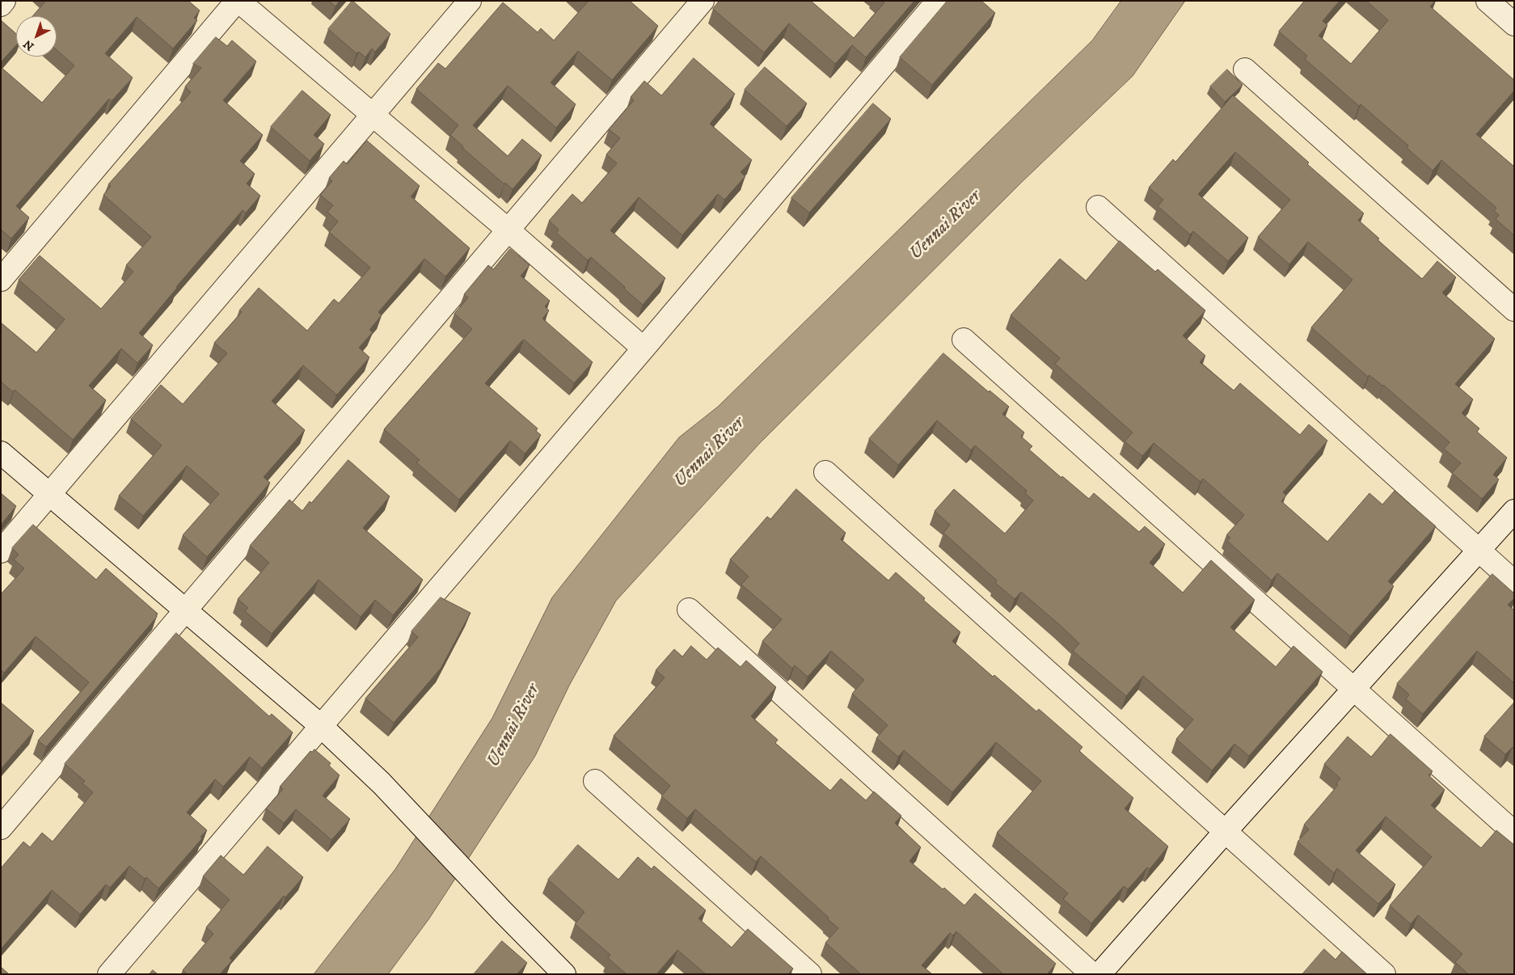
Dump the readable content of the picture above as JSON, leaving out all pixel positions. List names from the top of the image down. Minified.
{"water":["Uennai River"],"north":"bottom left"}
